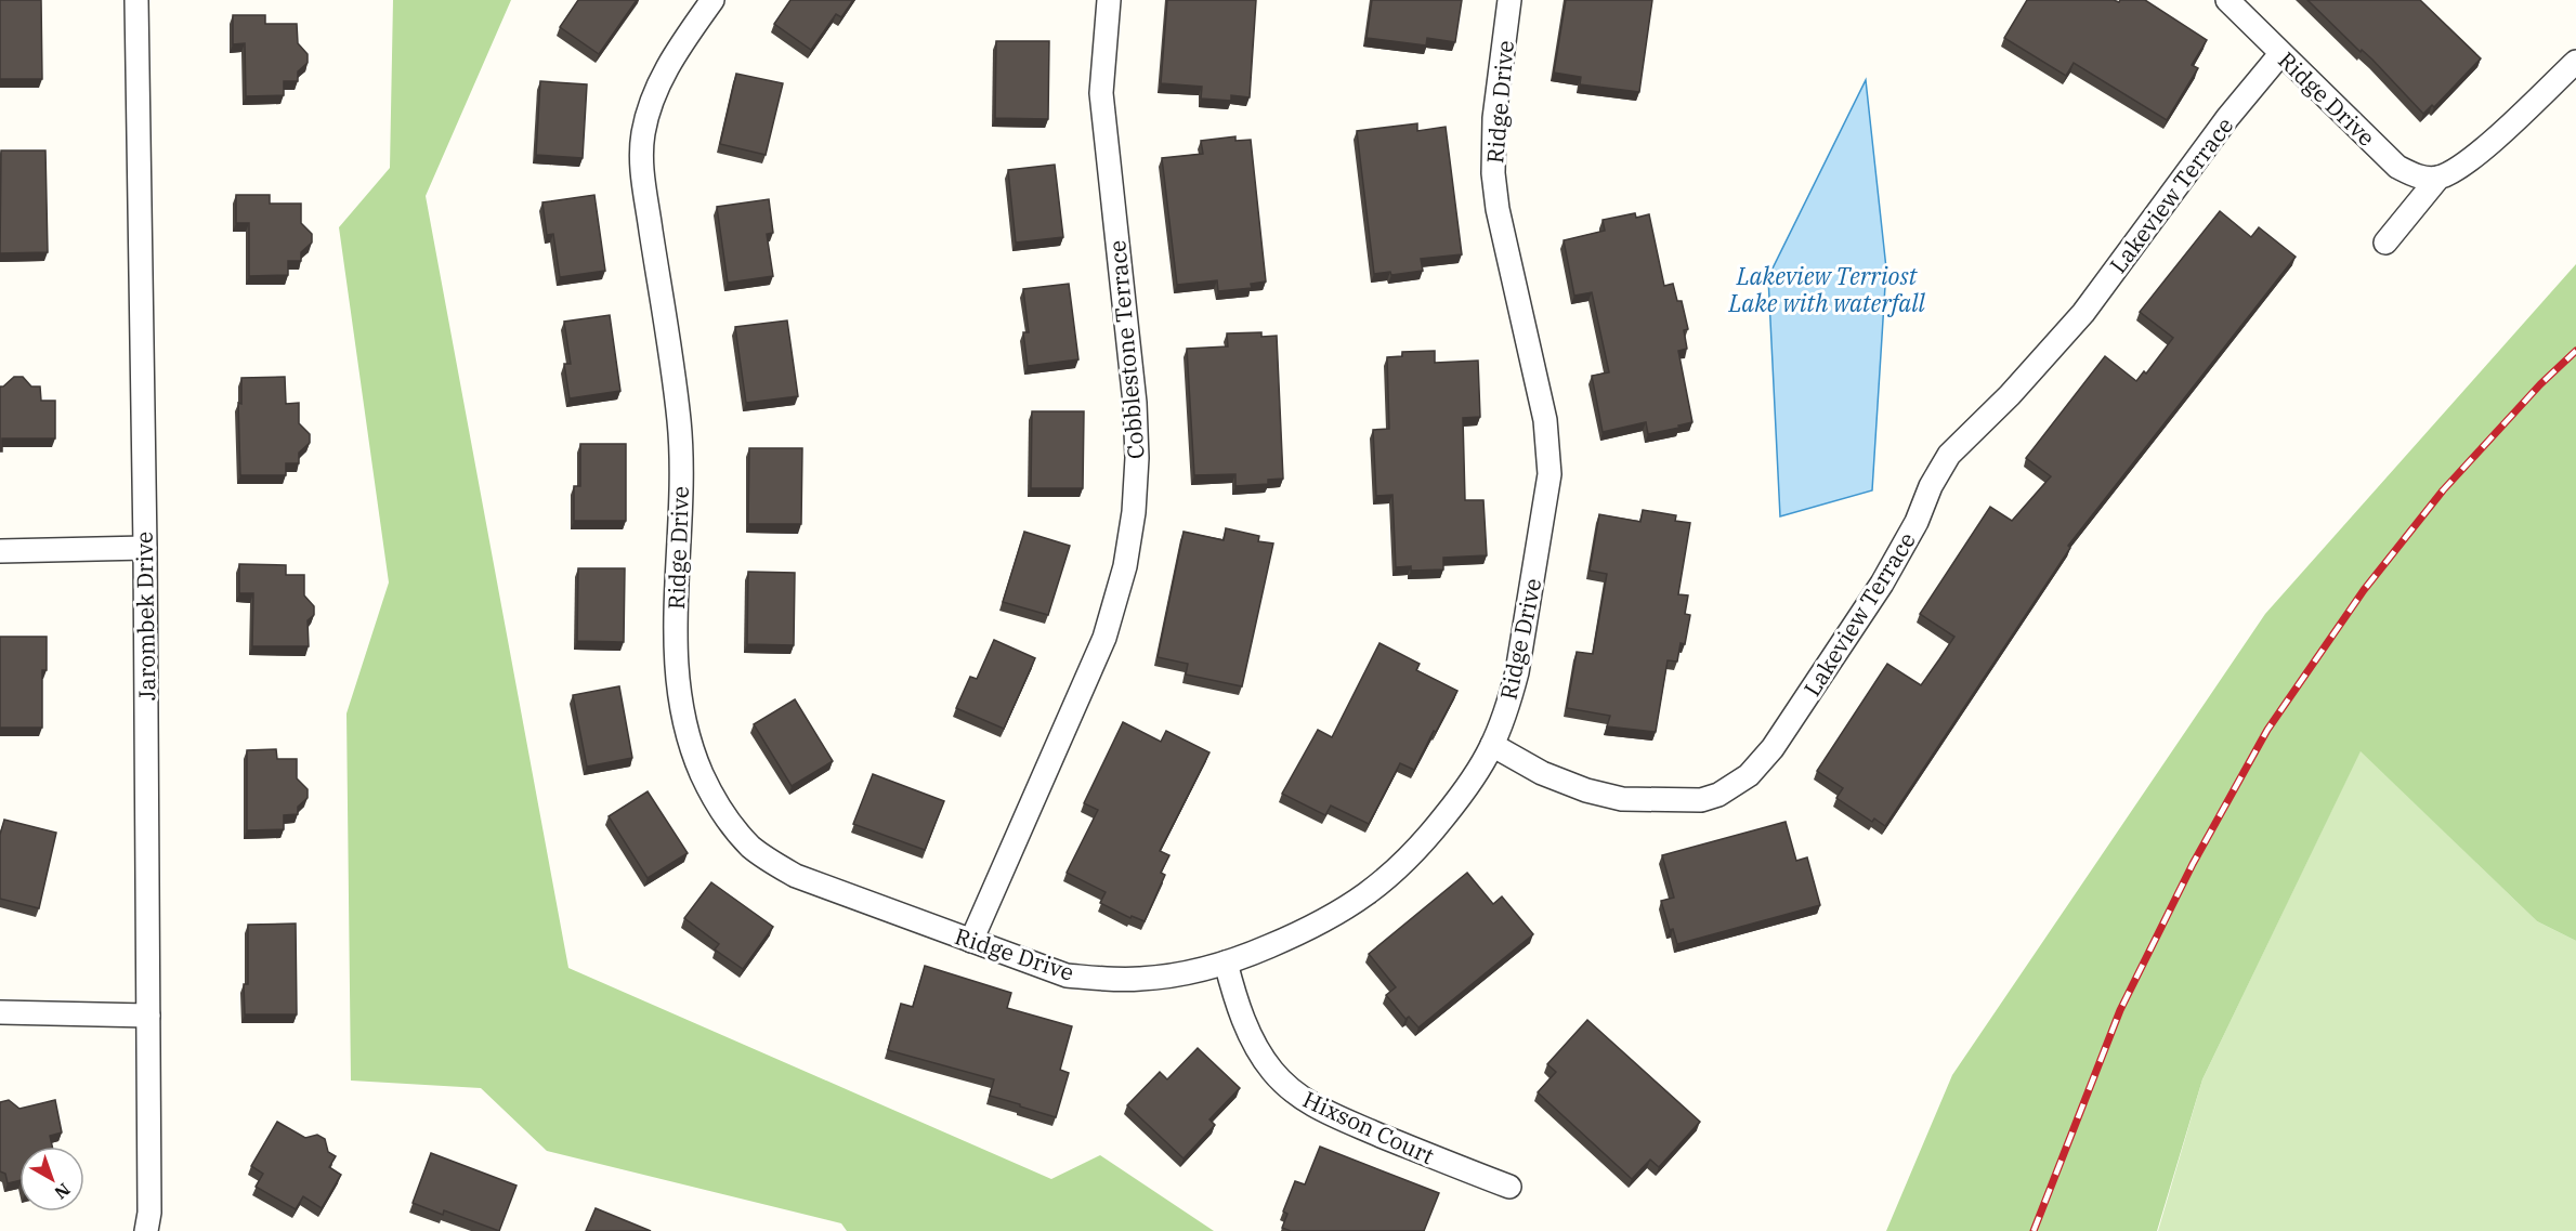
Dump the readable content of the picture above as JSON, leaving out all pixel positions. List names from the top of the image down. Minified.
{"streets":{"street":["Ridge Drive","Lakeview Terrace","Cobblestone Terrace","Jarombek Drive","Hixson Court"]},"crossings":[["Ridge Drive","Lakeview Terrace"],["Ridge Drive","Cobblestone Terrace"],["Ridge Drive","Hixson Court"]],"water":["Lakeview Terriost Lake with waterfall"],"north":"bottom right"}
